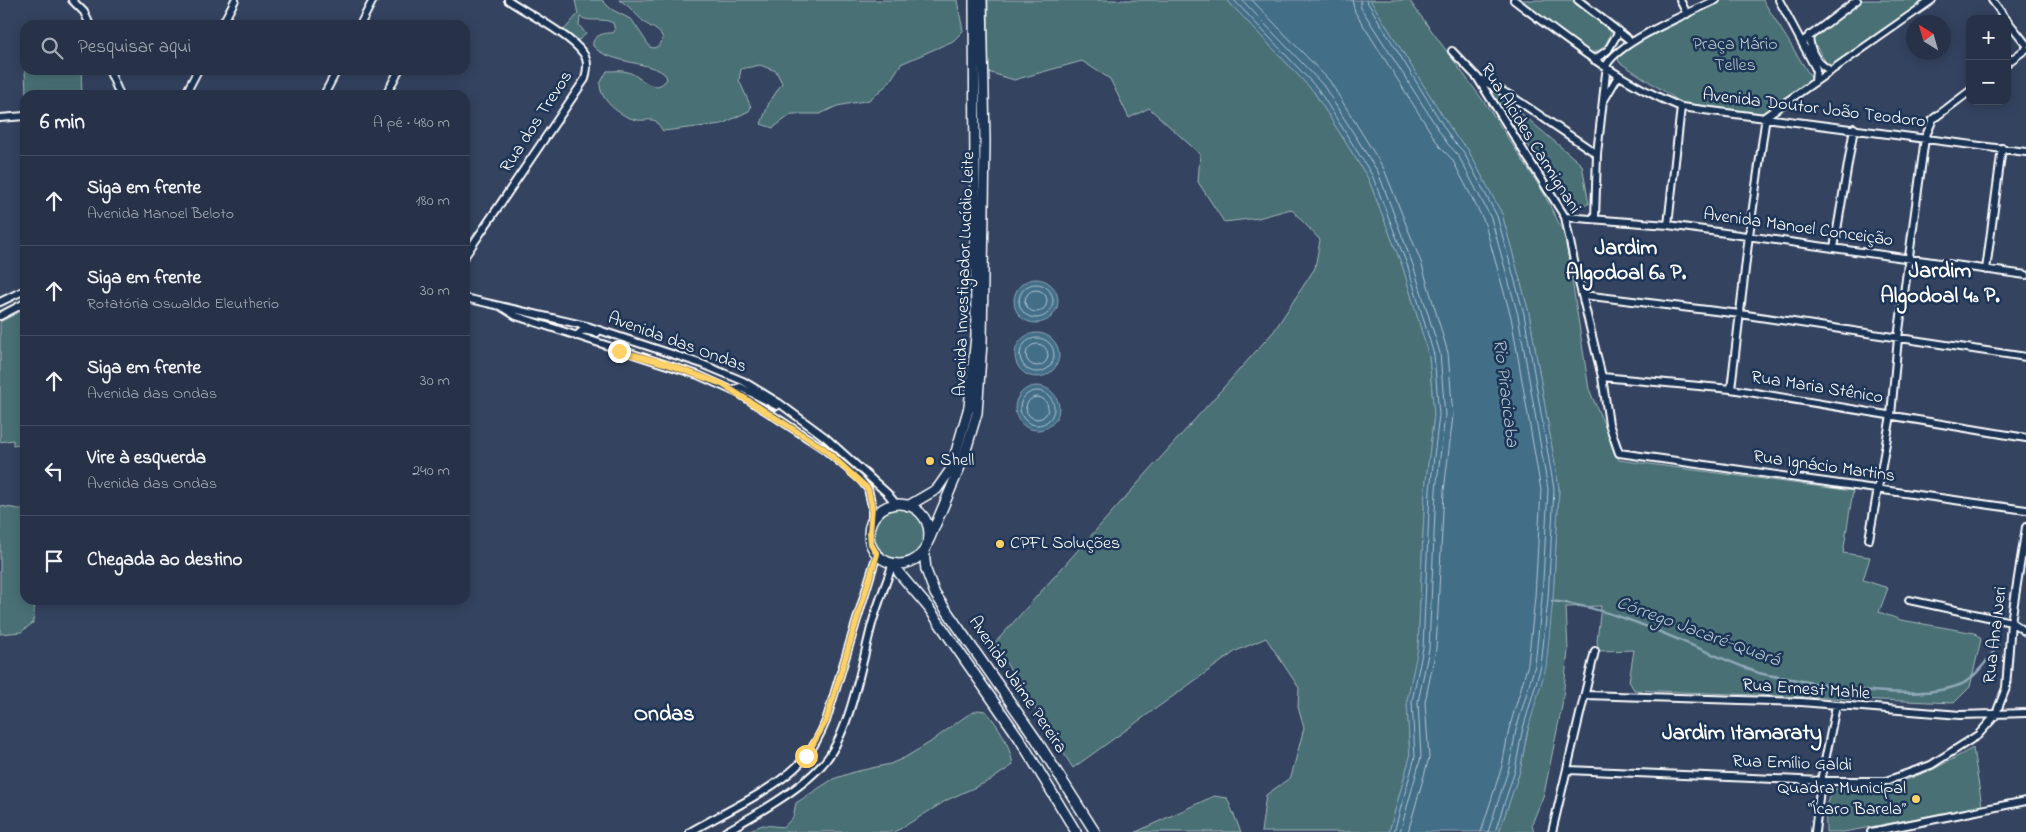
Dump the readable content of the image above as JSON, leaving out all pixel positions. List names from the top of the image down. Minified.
{"streets":{"main road":["Avenida Investigador Lucídio Leite","Avenida Jaime Pereira"],"street":["Avenida Doutor João Teodoro","Rua dos Trevos","Rua Alcides Carmignani","Avenida Manoel Conceição","Avenida das Ondas","Rua Maria Stênico","Rua Ignácio Martins","Rua Ana Neri","Rua Ernest Mahle","Rua Emílio Galdi"]},"crossings":[["Rua Alcides Carmignani","Avenida Manoel Conceição"],["Rua Alcides Carmignani","Rua Maria Stênico"],["Rua Alcides Carmignani","Rua Ignácio Martins"],["Avenida Investigador Lucídio Leite","Avenida das Ondas"],["Avenida Investigador Lucídio Leite","Avenida Jaime Pereira"],["Avenida das Ondas","Avenida Jaime Pereira"],["Rua Ana Neri","Rua Ernest Mahle"],["Rua Ana Neri","Rua Emílio Galdi"],["Rua Ernest Mahle","Rua Emílio Galdi"]],"districts":["Jardim Algodoal 6ª P.","Jardim Algodoal 4ª P.","Ondas","Jardim Itamaraty"],"water":["Rio Piracicaba","Córrego Jacaré-Quará"],"parks":["Praça Mário Telles"],"places":["Shell","CPFL Soluções","Quadra Municipal “Ícaro Barela”"],"north":"top left","page":{"map_buttons":["+","−"],"search":"Pesquisar aqui","heading":["6 min","A pé · 480 m"],"list":[["Siga em frente","Avenida Manoel Beloto","180 m"],["Siga em frente","Rotatória Oswaldo Eleutherio","30 m"],["Siga em frente","Avenida das Ondas","30 m"],["Vire à esquerda","Avenida das Ondas","240 m"],"Chegada ao destino"]}}
